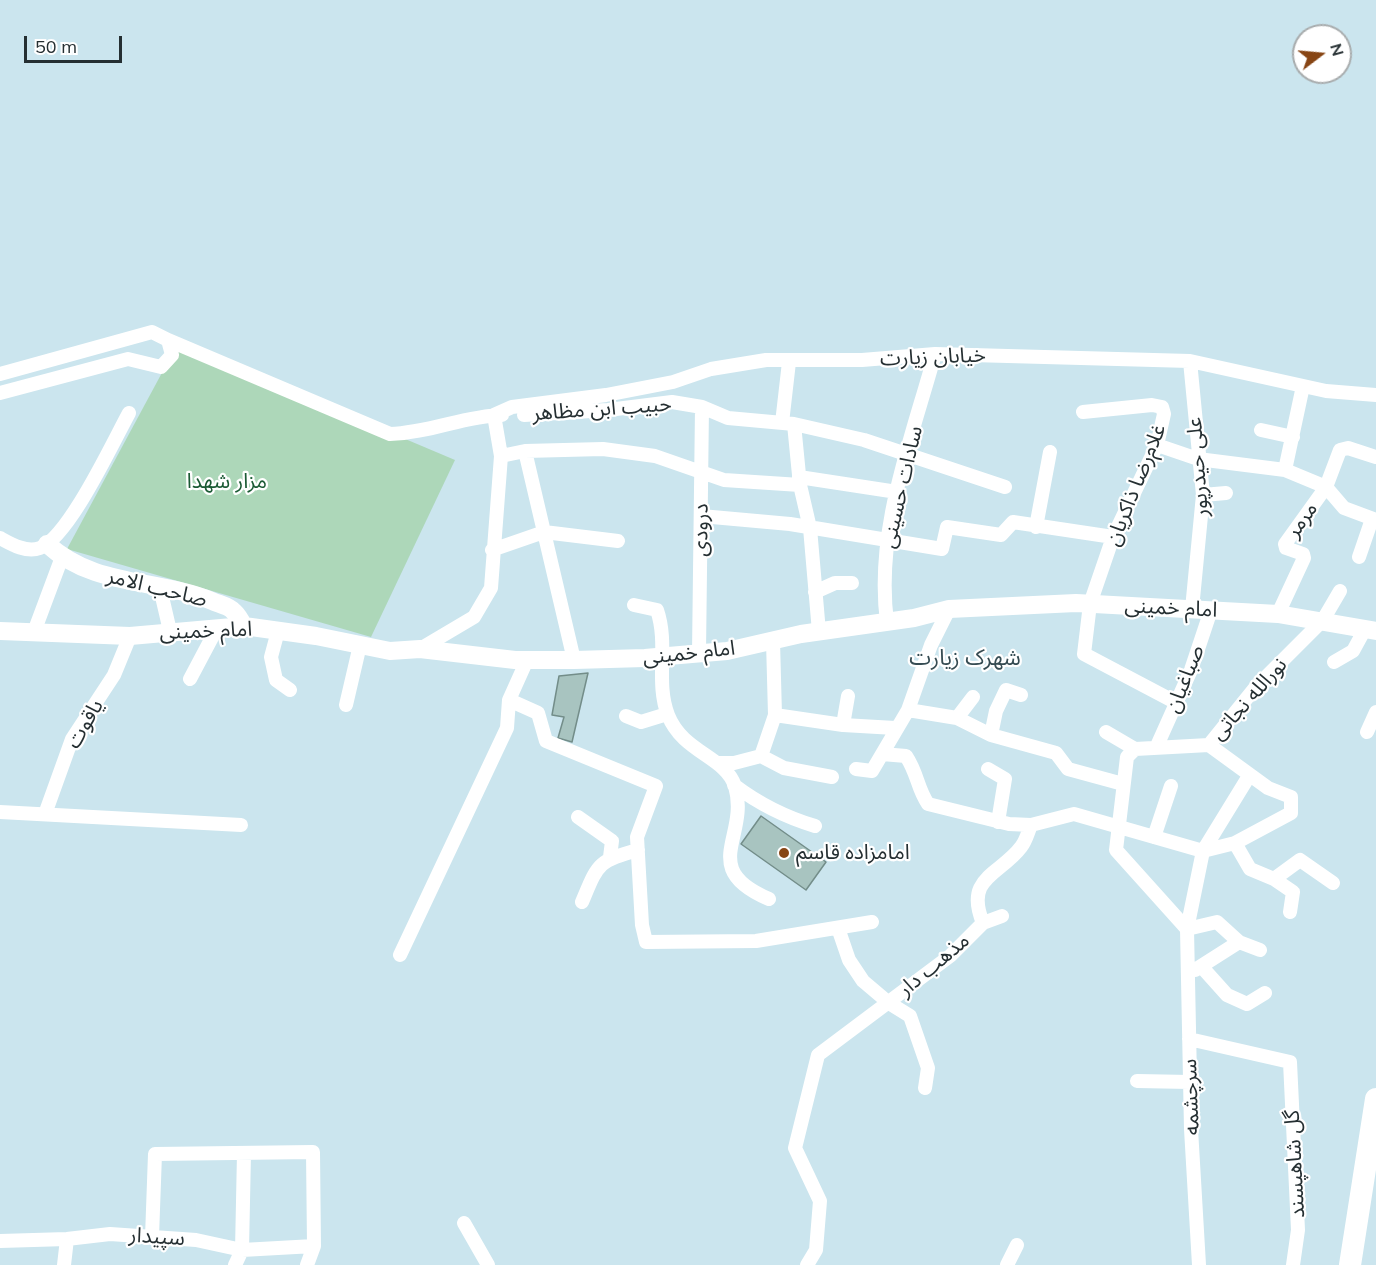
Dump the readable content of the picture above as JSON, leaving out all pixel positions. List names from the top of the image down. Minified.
{"streets":{"street":["خیابان زیارت","حبیب ابن مظاهر","علی حیدرپور","غلام‌رضا ذاکریان","سادات حسینی","مرمر","درودی","صاحب الامر","امام خمینی","صباغیان","نورالله نجاتی","یاقوت","مذهب دار","سرچشمه","گل شاهپسند","سپیدار"]},"crossings":[["خیابان زیارت","حبیب ابن مظاهر"],["خیابان زیارت","علی حیدرپور"],["خیابان زیارت","سادات حسینی"],["حبیب ابن مظاهر","سادات حسینی"],["حبیب ابن مظاهر","درودی"],["علی حیدرپور","امام خمینی"],["غلام‌رضا ذاکریان","امام خمینی"],["غلام‌رضا ذاکریان","صباغیان"],["سادات حسینی","امام خمینی"],["مرمر","امام خمینی"],["درودی","امام خمینی"],["صاحب الامر","امام خمینی"],["امام خمینی","صباغیان"],["امام خمینی","نورالله نجاتی"],["امام خمینی","یاقوت"],["صباغیان","نورالله نجاتی"],["سرچشمه","گل شاهپسند"]],"districts":["شهرک زیارت"],"parks":["مزار شهدا"],"places":["امامزاده قاسم"],"scale_bar":"50 m","north":"right"}
